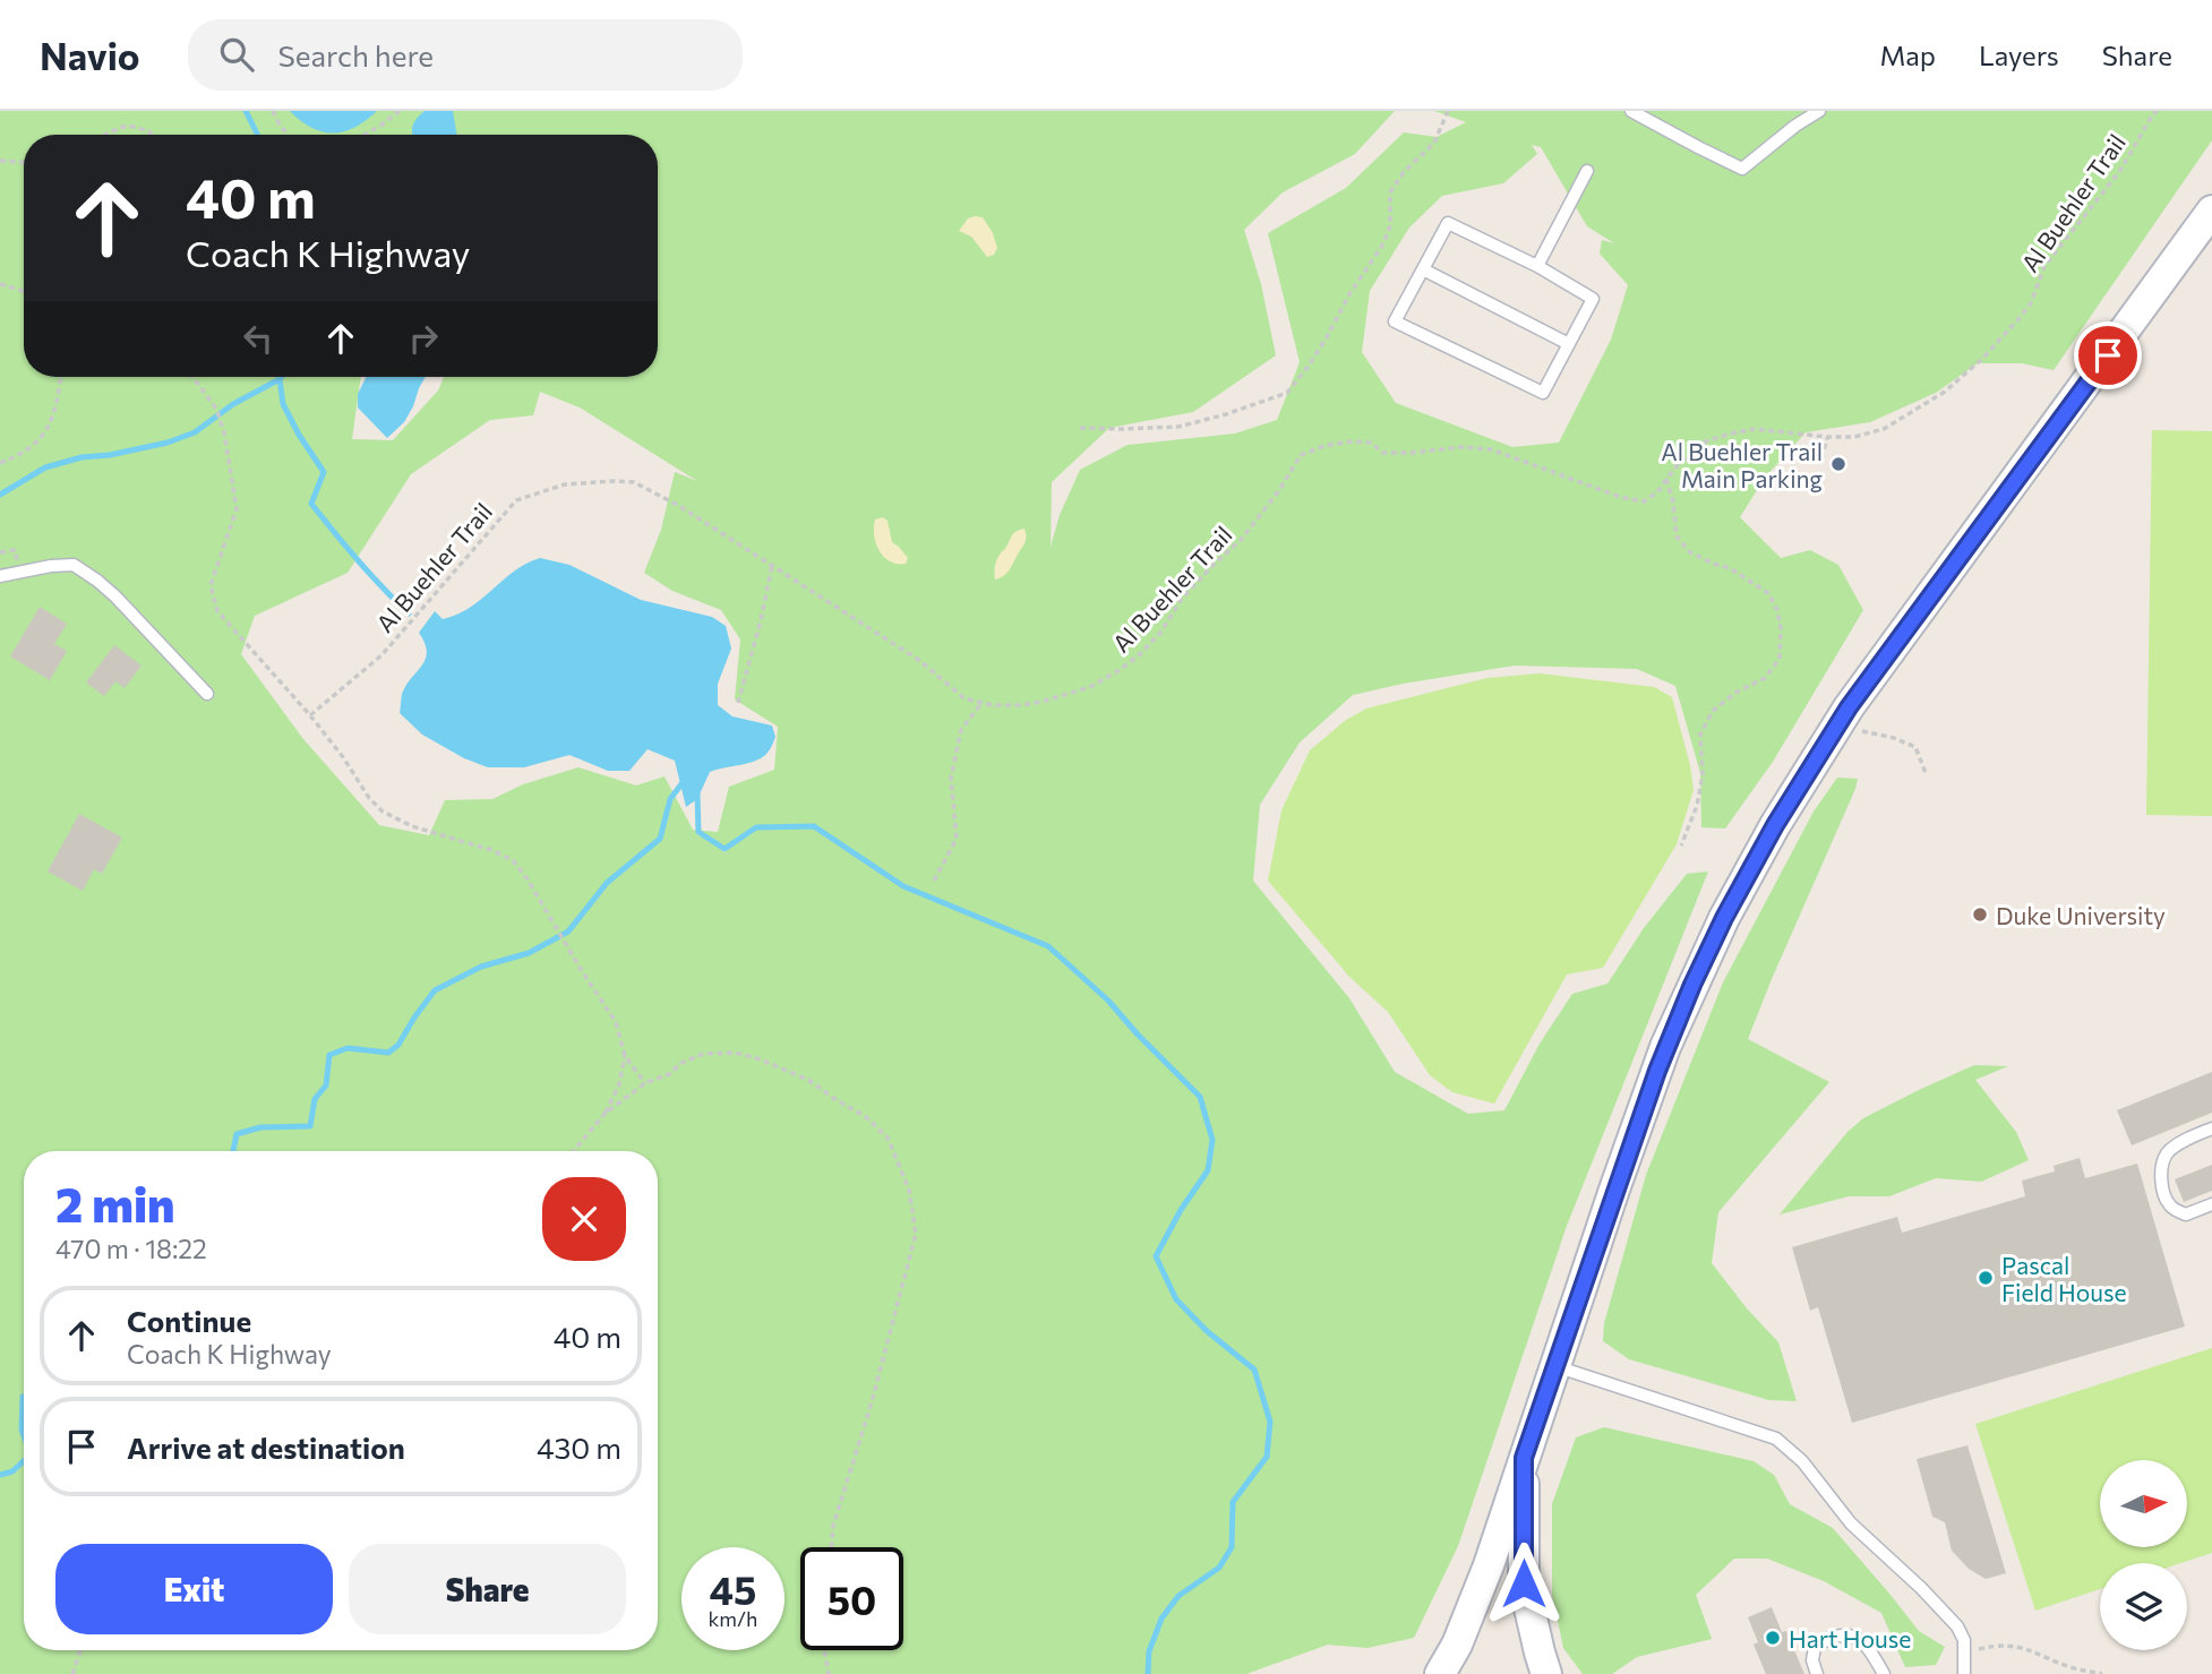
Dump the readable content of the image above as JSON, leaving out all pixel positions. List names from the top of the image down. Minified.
{"streets":{"path":["Al Buehler Trail"]},"places":["Al Buehler Trail Main Parking","Duke University","Pascal Field House","Hart House"],"north":"right","page":{"header":"Navio","search":"Search here","nav":["Map","Layers","Share"],"turn":["40 m","Coach K Highway"],"heading":["2 min","470 m · 18:22"],"list":[{"name":"Continue","note":"Coach K Highway","value":"40 m"},{"name":"Arrive at destination","value":"430 m"}],"buttons":["Exit","Share"],"speed":"45 km/h","limit":"50"}}
